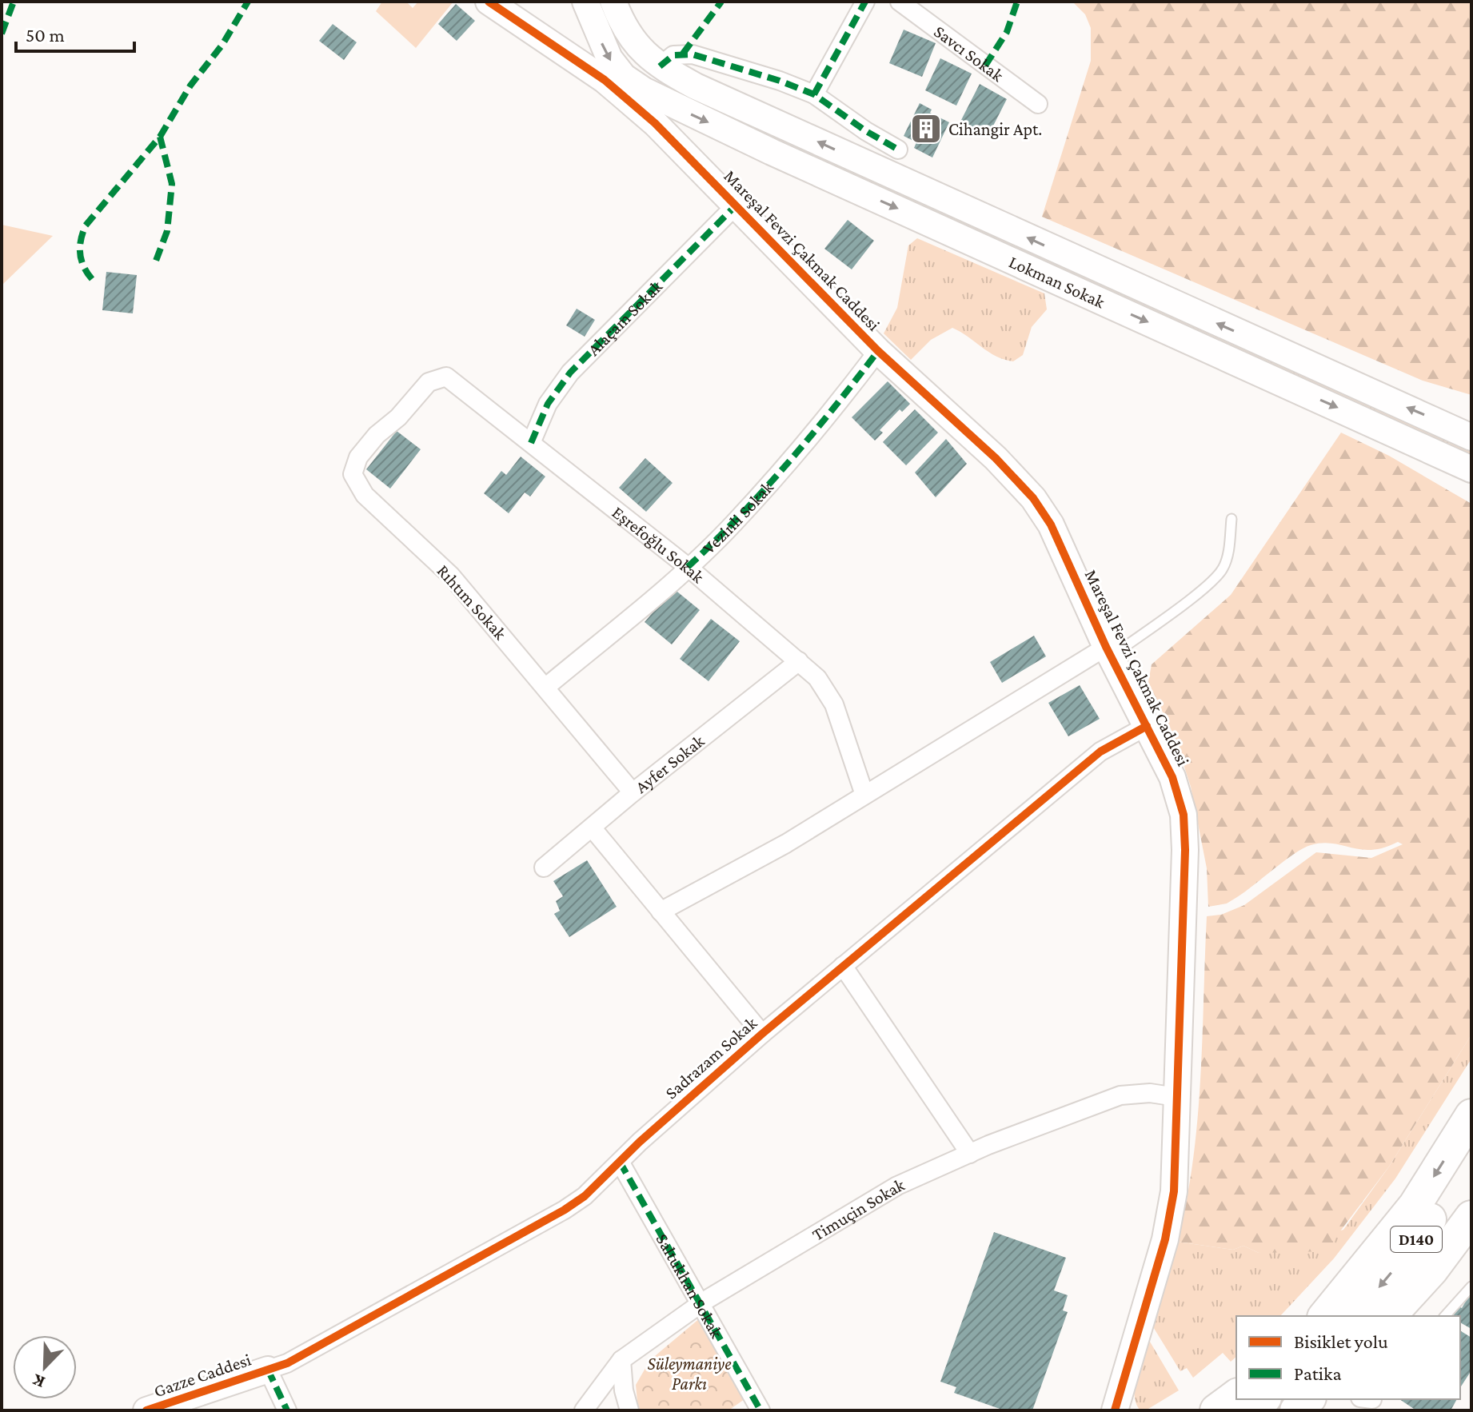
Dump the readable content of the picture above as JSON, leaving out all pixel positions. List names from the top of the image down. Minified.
{"streets":{"highway":["D140"],"main road":["Mareşal Fevzi Çakmak Caddesi","Lokman Sokak","Gazze Caddesi"],"street":["Savcı Sokak","Alaçam Sokak","Vezinli Sokak","Eşrefoğlu Sokak","Rıhtım Sokak","Ayfer Sokak","Sadrazam Sokak","Timuçin Sokak","Saltukhan Sokak"]},"crossings":[["Mareşal Fevzi Çakmak Caddesi","Lokman Sokak"],["Mareşal Fevzi Çakmak Caddesi","Alaçam Sokak"],["Mareşal Fevzi Çakmak Caddesi","Vezinli Sokak"],["Mareşal Fevzi Çakmak Caddesi","Sadrazam Sokak"],["Mareşal Fevzi Çakmak Caddesi","Timuçin Sokak"],["Alaçam Sokak","Eşrefoğlu Sokak"],["Vezinli Sokak","Eşrefoğlu Sokak"],["Vezinli Sokak","Rıhtım Sokak"],["Eşrefoğlu Sokak","Rıhtım Sokak"],["Eşrefoğlu Sokak","Ayfer Sokak"],["Rıhtım Sokak","Ayfer Sokak"],["Sadrazam Sokak","Saltukhan Sokak"],["Sadrazam Sokak","Gazze Caddesi"],["Timuçin Sokak","Saltukhan Sokak"]],"parks":["Süleymaniye Parkı"],"places":{"building":["Cihangir Apt."]},"legend":["Bisiklet yolu","Patika"],"scale_bar":"50 m","north":"bottom left"}
